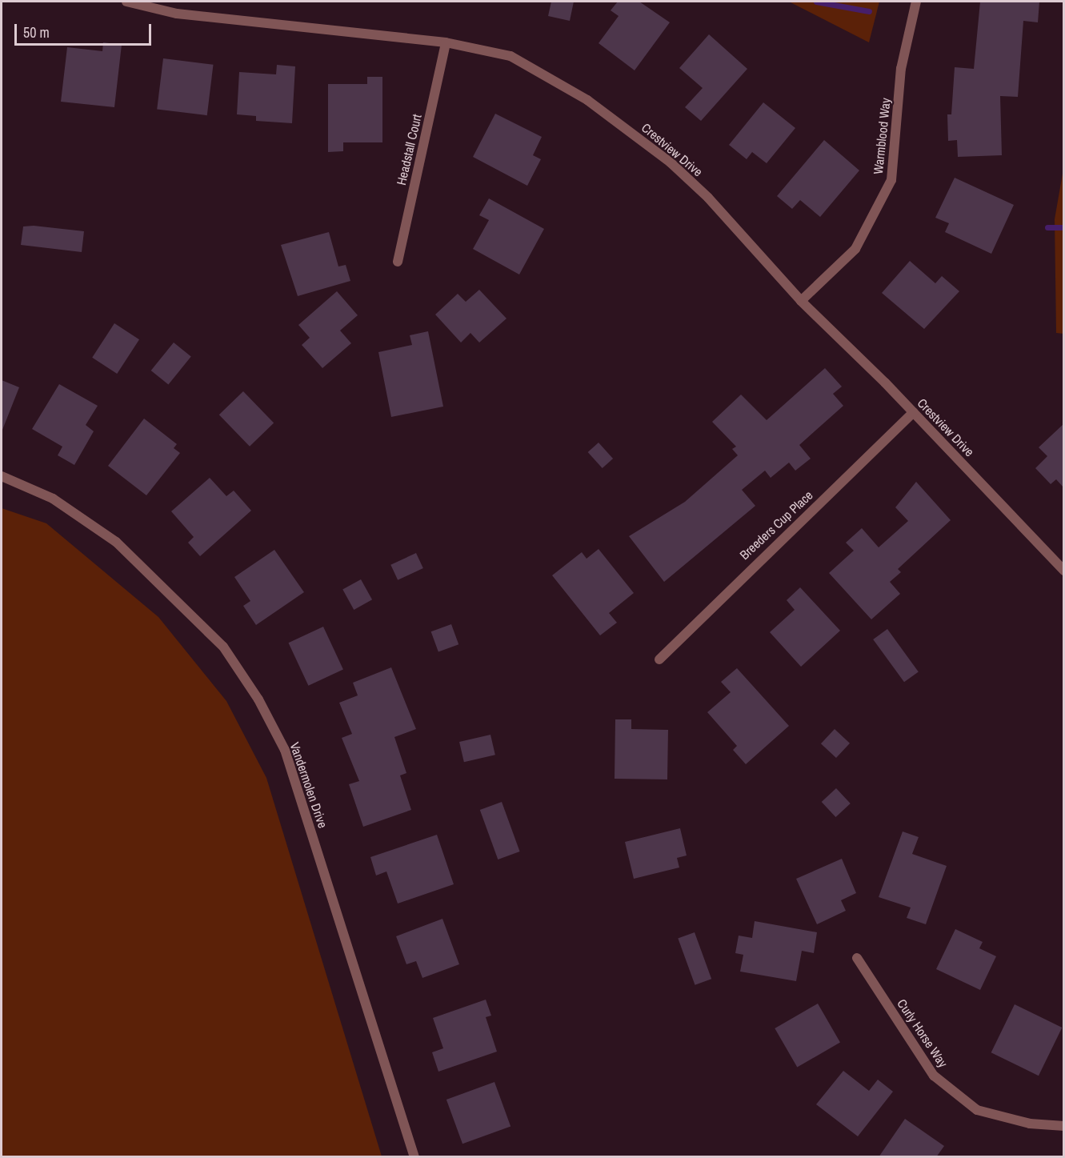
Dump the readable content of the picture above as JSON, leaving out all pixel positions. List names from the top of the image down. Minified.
{"streets":{"street":["Warmblood Way","Headstall Court","Crestview Drive","Breeders Cup Place","Vandermolen Drive","Curly Horse Way"]},"crossings":[["Warmblood Way","Crestview Drive"],["Headstall Court","Crestview Drive"],["Crestview Drive","Breeders Cup Place"]],"scale_bar":"50 m"}
